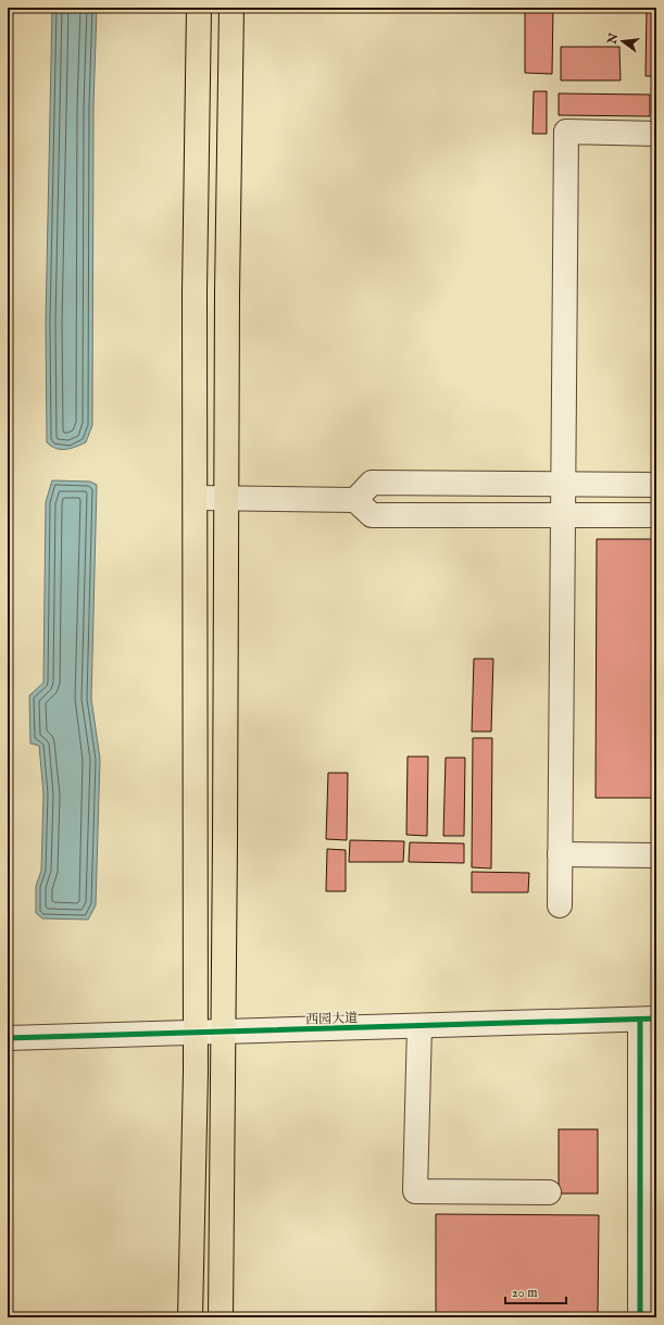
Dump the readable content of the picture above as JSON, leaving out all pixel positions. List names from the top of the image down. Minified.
{"streets":{"street":["西园大道"]},"scale_bar":"20 m","north":"left"}
